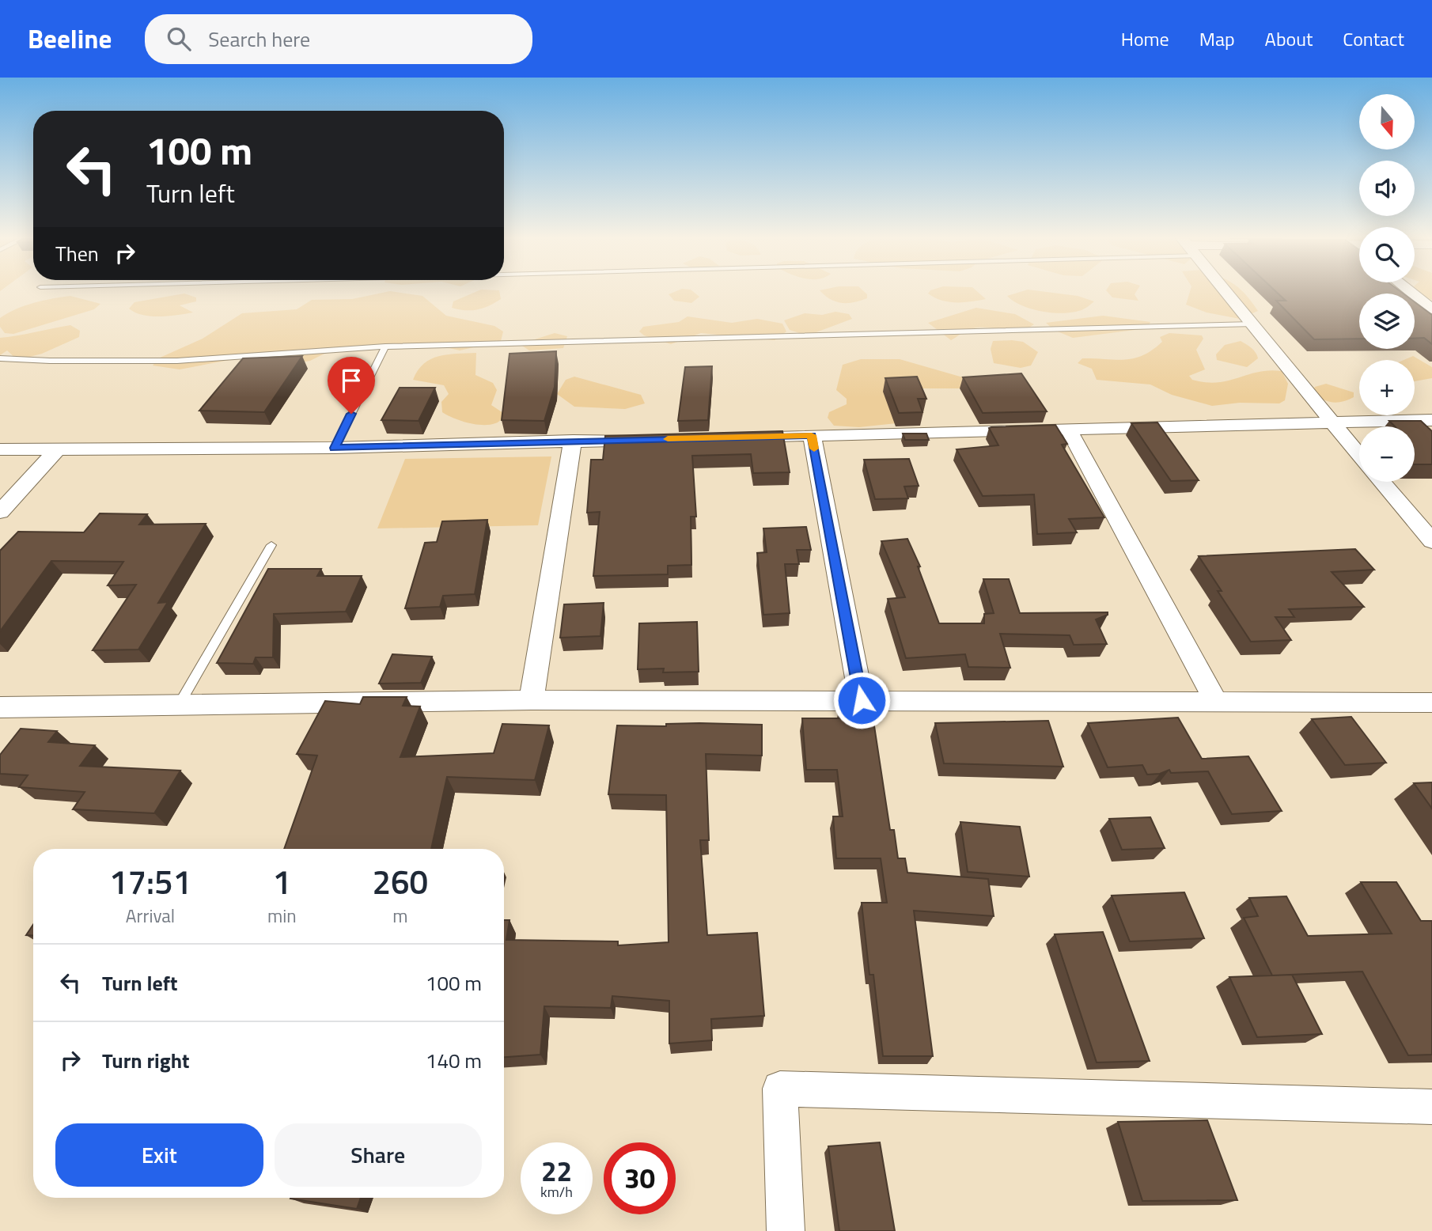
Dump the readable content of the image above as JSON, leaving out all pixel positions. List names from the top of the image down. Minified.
{"north":"bottom","page":{"header":"Beeline","search":"Search here","nav":["Home","Map","About","Contact"],"map_buttons":["+","−"],"turn":["100 m","Turn left"],"then":"Then","eta":["17:51","Arrival","1","min","260","m"],"list":[{"name":"Turn left","value":"100 m"},{"name":"Turn right","value":"140 m"}],"buttons":["Exit","Share"],"speed":"22 km/h","limit":"30"}}
